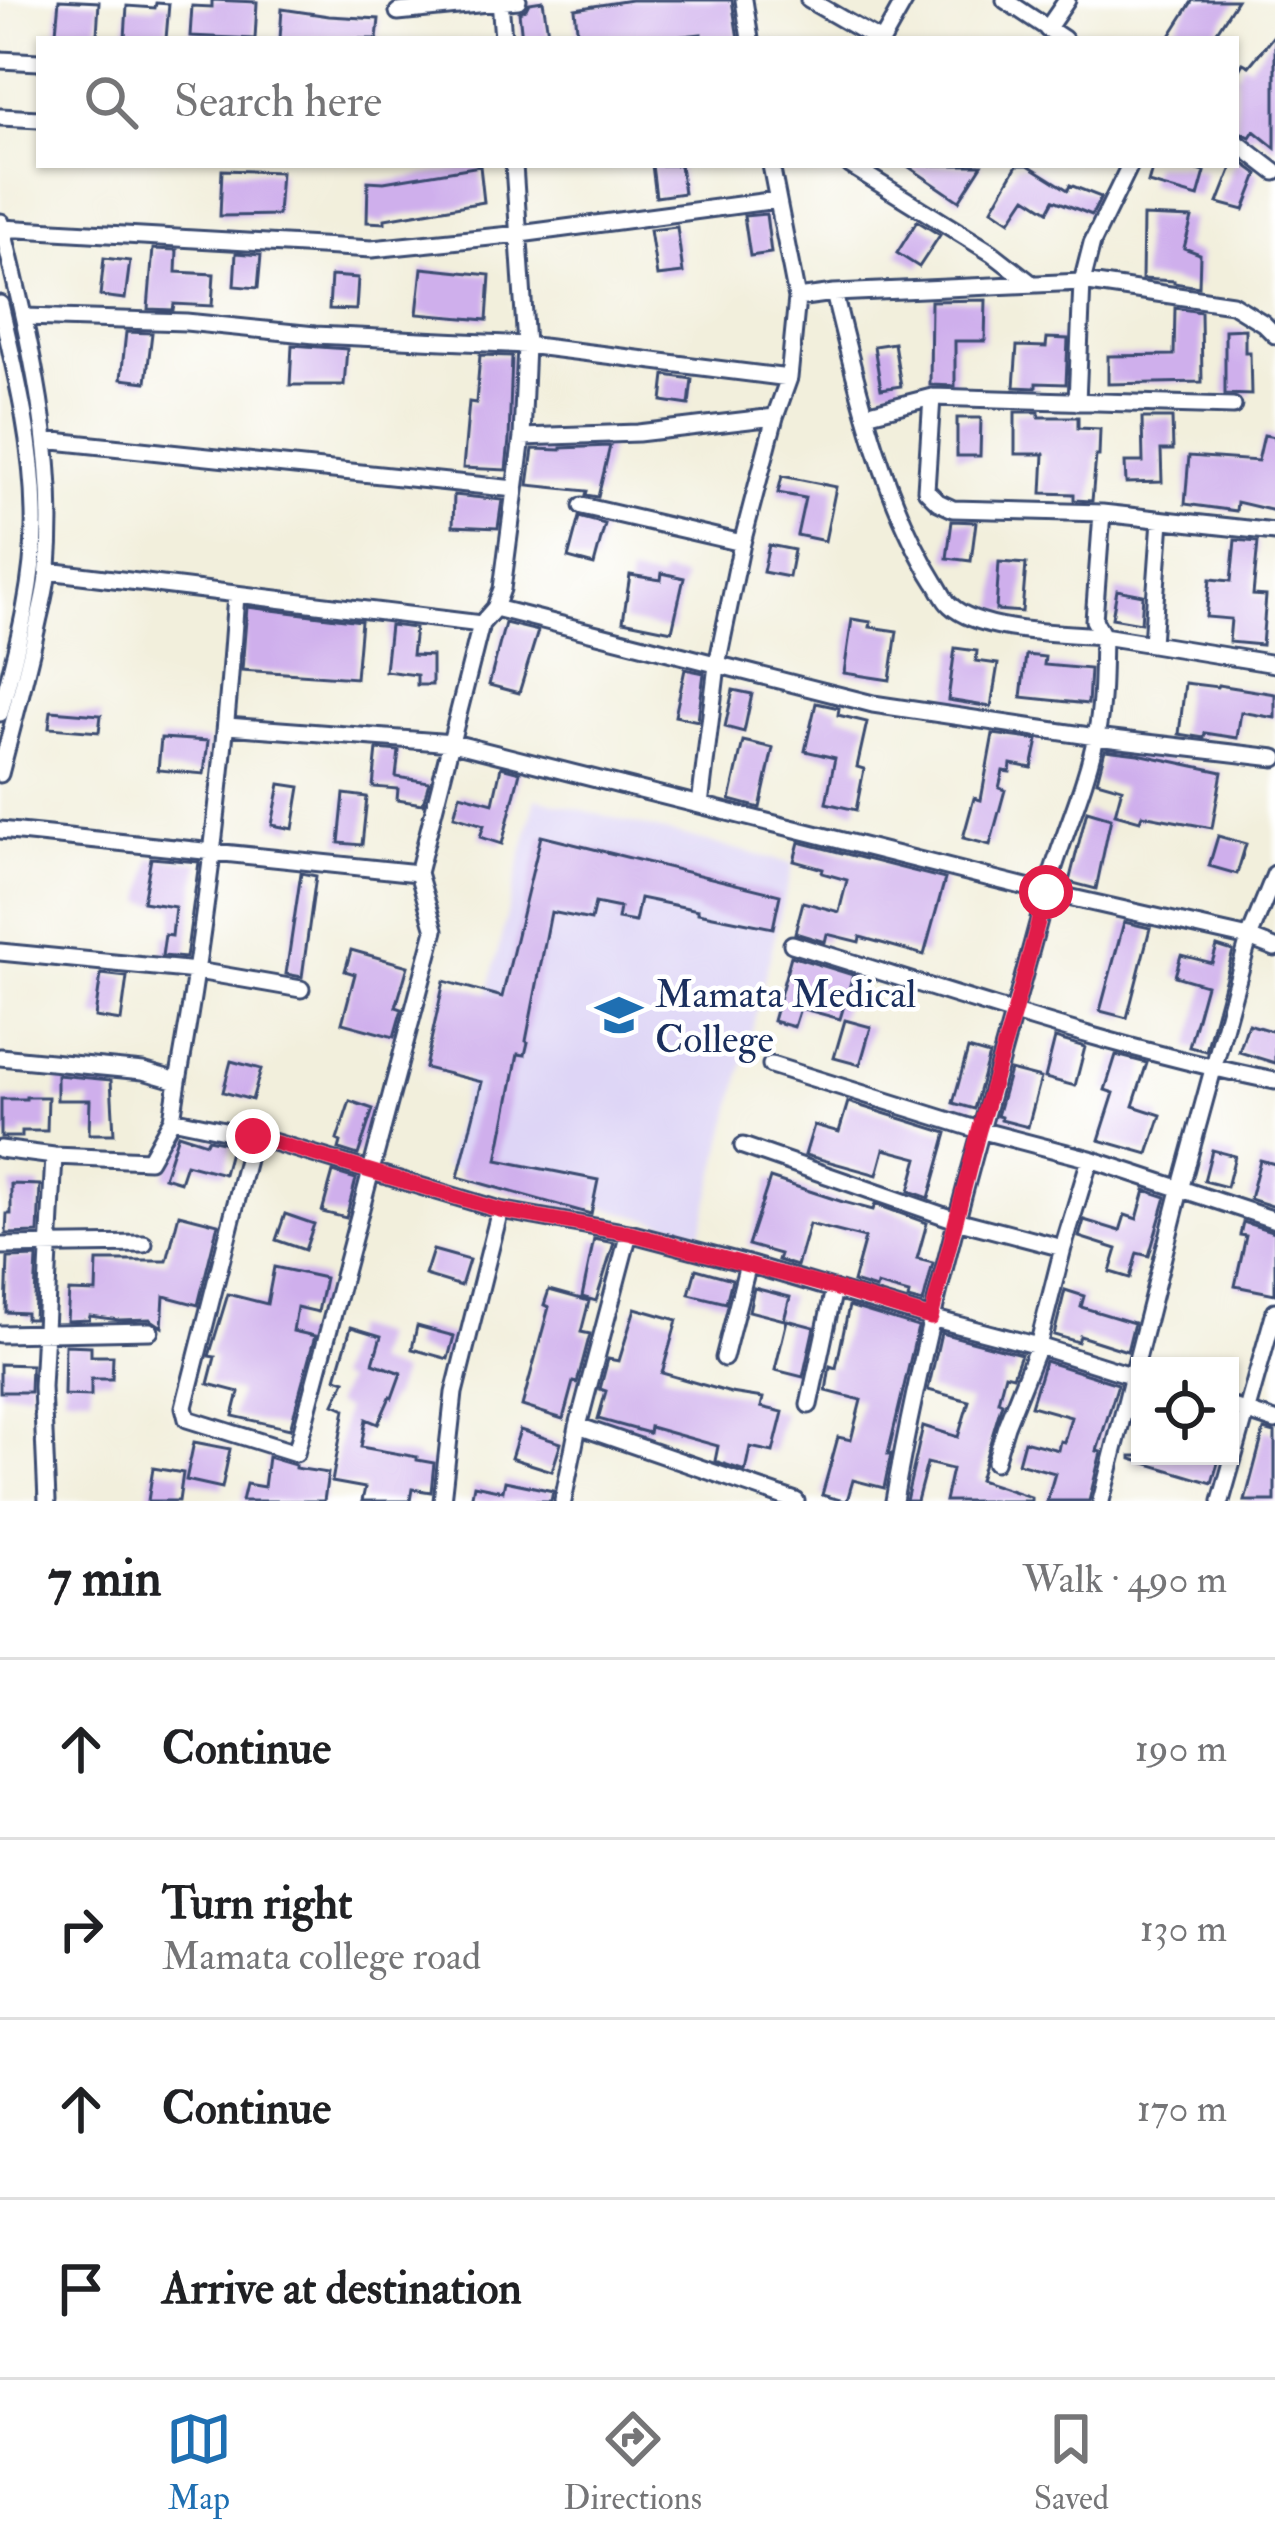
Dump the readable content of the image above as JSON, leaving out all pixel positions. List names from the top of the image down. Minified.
{"places":{"school or university":["Mamata Medical College"]},"page":{"search":"Search here","heading":["7 min","Walk · 490 m"],"list":[["Continue","190 m"],["Turn right","Mamata college road","130 m"],["Continue","170 m"],"Arrive at destination"],"nav":["Map","Directions","Saved"]}}
